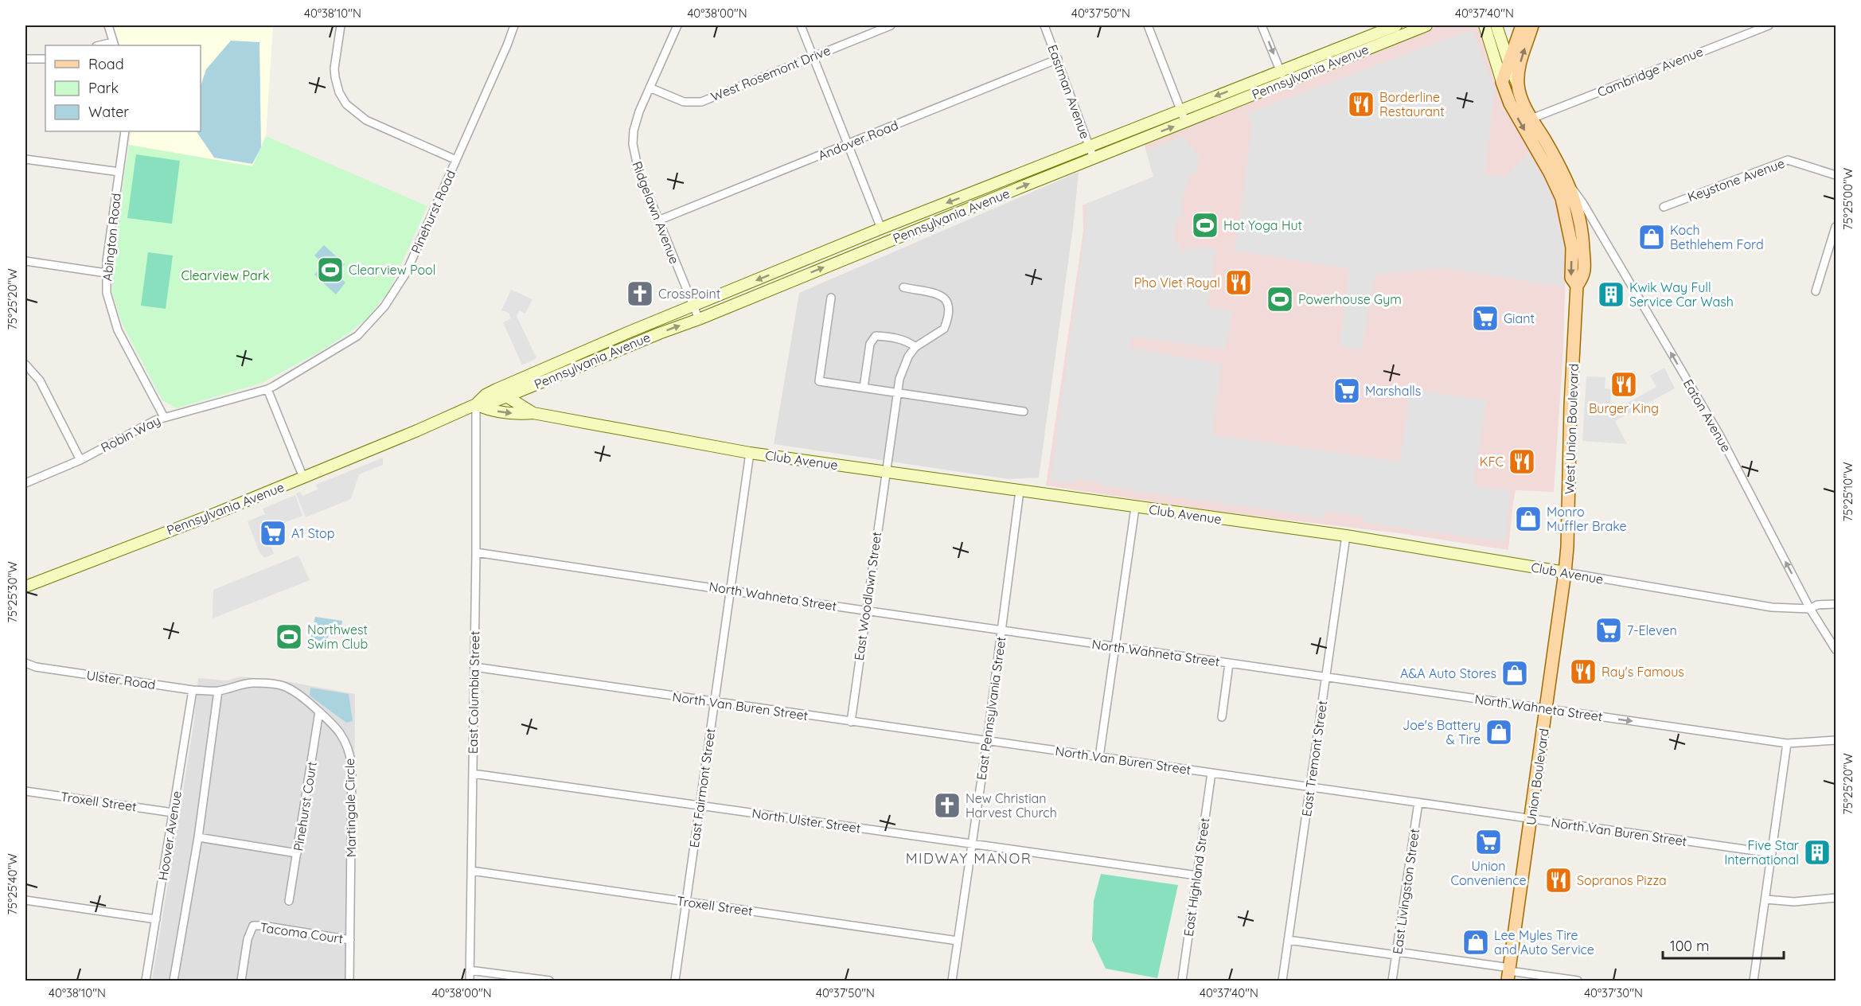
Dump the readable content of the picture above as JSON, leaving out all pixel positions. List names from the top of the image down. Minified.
{"streets":{"main road":["West Union Boulevard","Union Boulevard"],"street":["Pennsylvania Avenue","Cambridge Avenue","West Rosemont Drive","Eastman Avenue","Andover Road","Keystone Avenue","Pinehurst Road","Ridgelawn Avenue","Abington Road","Eaton Avenue","Robin Way","Club Avenue","North Wahneta Street","East Woodlawn Street","Ulster Road","East Columbia Street","North Van Buren Street","East Pennsylvania Street","East Tremont Street","East Fairmont Street","Troxell Street","Pinehurst Court","Martingale Circle","North Ulster Street","Hoover Avenue","East Highland Street","East Livingston Street","Tacoma Court"]},"crossings":[["Pennsylvania Avenue","Eastman Avenue"],["Pennsylvania Avenue","Ridgelawn Avenue"],["Pennsylvania Avenue","Club Avenue"],["Pennsylvania Avenue","East Columbia Street"],["Cambridge Avenue","West Union Boulevard"],["West Rosemont Drive","Ridgelawn Avenue"],["Eastman Avenue","Andover Road"],["Andover Road","Ridgelawn Avenue"],["Pinehurst Road","Robin Way"],["Abington Road","Robin Way"],["Eaton Avenue","West Union Boulevard"],["Eaton Avenue","Club Avenue"],["West Union Boulevard","Club Avenue"],["West Union Boulevard","Union Boulevard"],["Club Avenue","East Woodlawn Street"],["Club Avenue","East Columbia Street"],["Club Avenue","East Pennsylvania Street"],["Club Avenue","East Tremont Street"],["Club Avenue","Union Boulevard"],["Club Avenue","East Fairmont Street"],["North Wahneta Street","East Woodlawn Street"],["North Wahneta Street","East Columbia Street"],["North Wahneta Street","East Pennsylvania Street"],["North Wahneta Street","East Tremont Street"],["North Wahneta Street","Union Boulevard"],["North Wahneta Street","East Fairmont Street"],["East Woodlawn Street","North Van Buren Street"],["Ulster Road","Martingale Circle"],["Ulster Road","Hoover Avenue"],["East Columbia Street","North Van Buren Street"],["East Columbia Street","Troxell Street"],["East Columbia Street","North Ulster Street"],["North Van Buren Street","East Pennsylvania Street"],["North Van Buren Street","East Tremont Street"],["North Van Buren Street","Union Boulevard"],["North Van Buren Street","East Fairmont Street"],["North Van Buren Street","East Highland Street"],["North Van Buren Street","East Livingston Street"],["East Pennsylvania Street","Troxell Street"],["East Pennsylvania Street","North Ulster Street"],["East Fairmont Street","Troxell Street"],["East Fairmont Street","North Ulster Street"],["Troxell Street","Hoover Avenue"],["Pinehurst Court","Martingale Circle"],["Martingale Circle","Tacoma Court"],["North Ulster Street","East Highland Street"]],"one_way":["Eaton Avenue"],"districts":["MIDWAY MANOR"],"parks":["Clearview Park"],"places":{"restaurant":["Borderline Restaurant","Pho Viet Royal","Burger King","KFC","Ray's Famous","Sopranos Pizza"],"sports":["Hot Yoga Hut","Clearview Pool","Powerhouse Gym","Northwest Swim Club"],"shop":["Koch Bethlehem Ford","Monro Muffler Brake","A&A Auto Stores","Joe's Battery & Tire","Lee Myles Tire and Auto Service"],"church":["CrossPoint","New Christian Harvest Church"],"building":["Kwik Way Full Service Car Wash","Five Star International"],"supermarket":["Giant","Marshalls","A1 Stop","7-Eleven","Union Convenience"]},"legend":["Road","Park","Water"],"scale_bar":"100 m","coordinates":["40°38'10\"N","40°38'00\"N","40°37'50\"N","40°37'40\"N","75°25'00\"W","75°25'20\"W","75°25'10\"W","75°25'30\"W","75°25'40\"W","40°37'30\"N"]}
